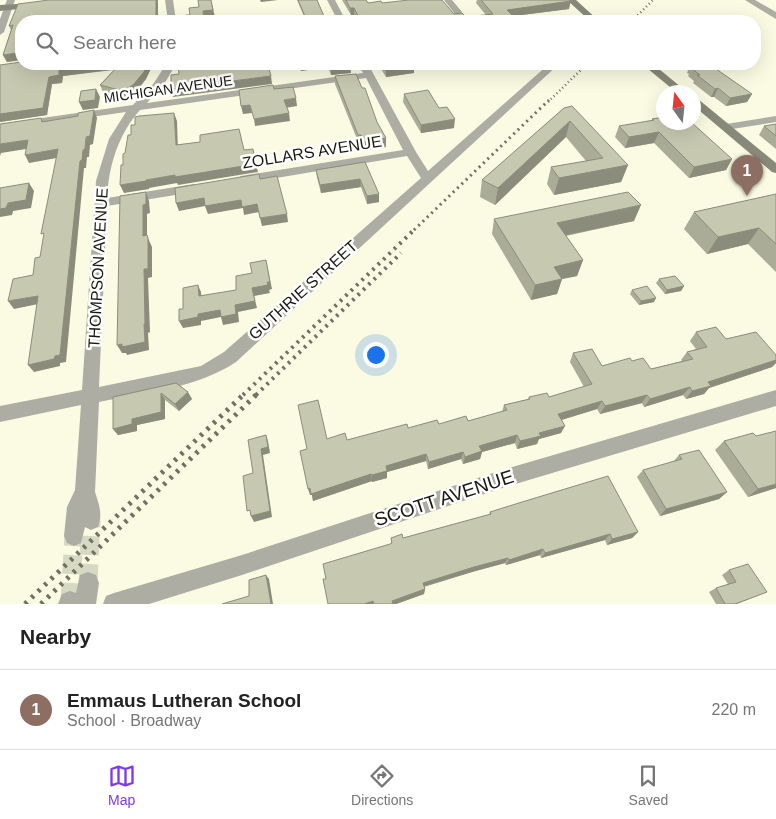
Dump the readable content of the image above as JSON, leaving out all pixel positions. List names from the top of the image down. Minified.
{"streets":{"street":["MICHIGAN AVENUE","ZOLLARS AVENUE","THOMPSON AVENUE","GUTHRIE STREET","SCOTT AVENUE"]},"crossings":[["MICHIGAN AVENUE","THOMPSON AVENUE"],["THOMPSON AVENUE","GUTHRIE STREET"]],"north":"top","page":{"search":"Search here","pins":"1","heading":"Nearby","list":[{"mark":"1","name":"Emmaus Lutheran School","note":"School · Broadway","value":"220 m"}],"nav":["Map","Directions","Saved"]}}
